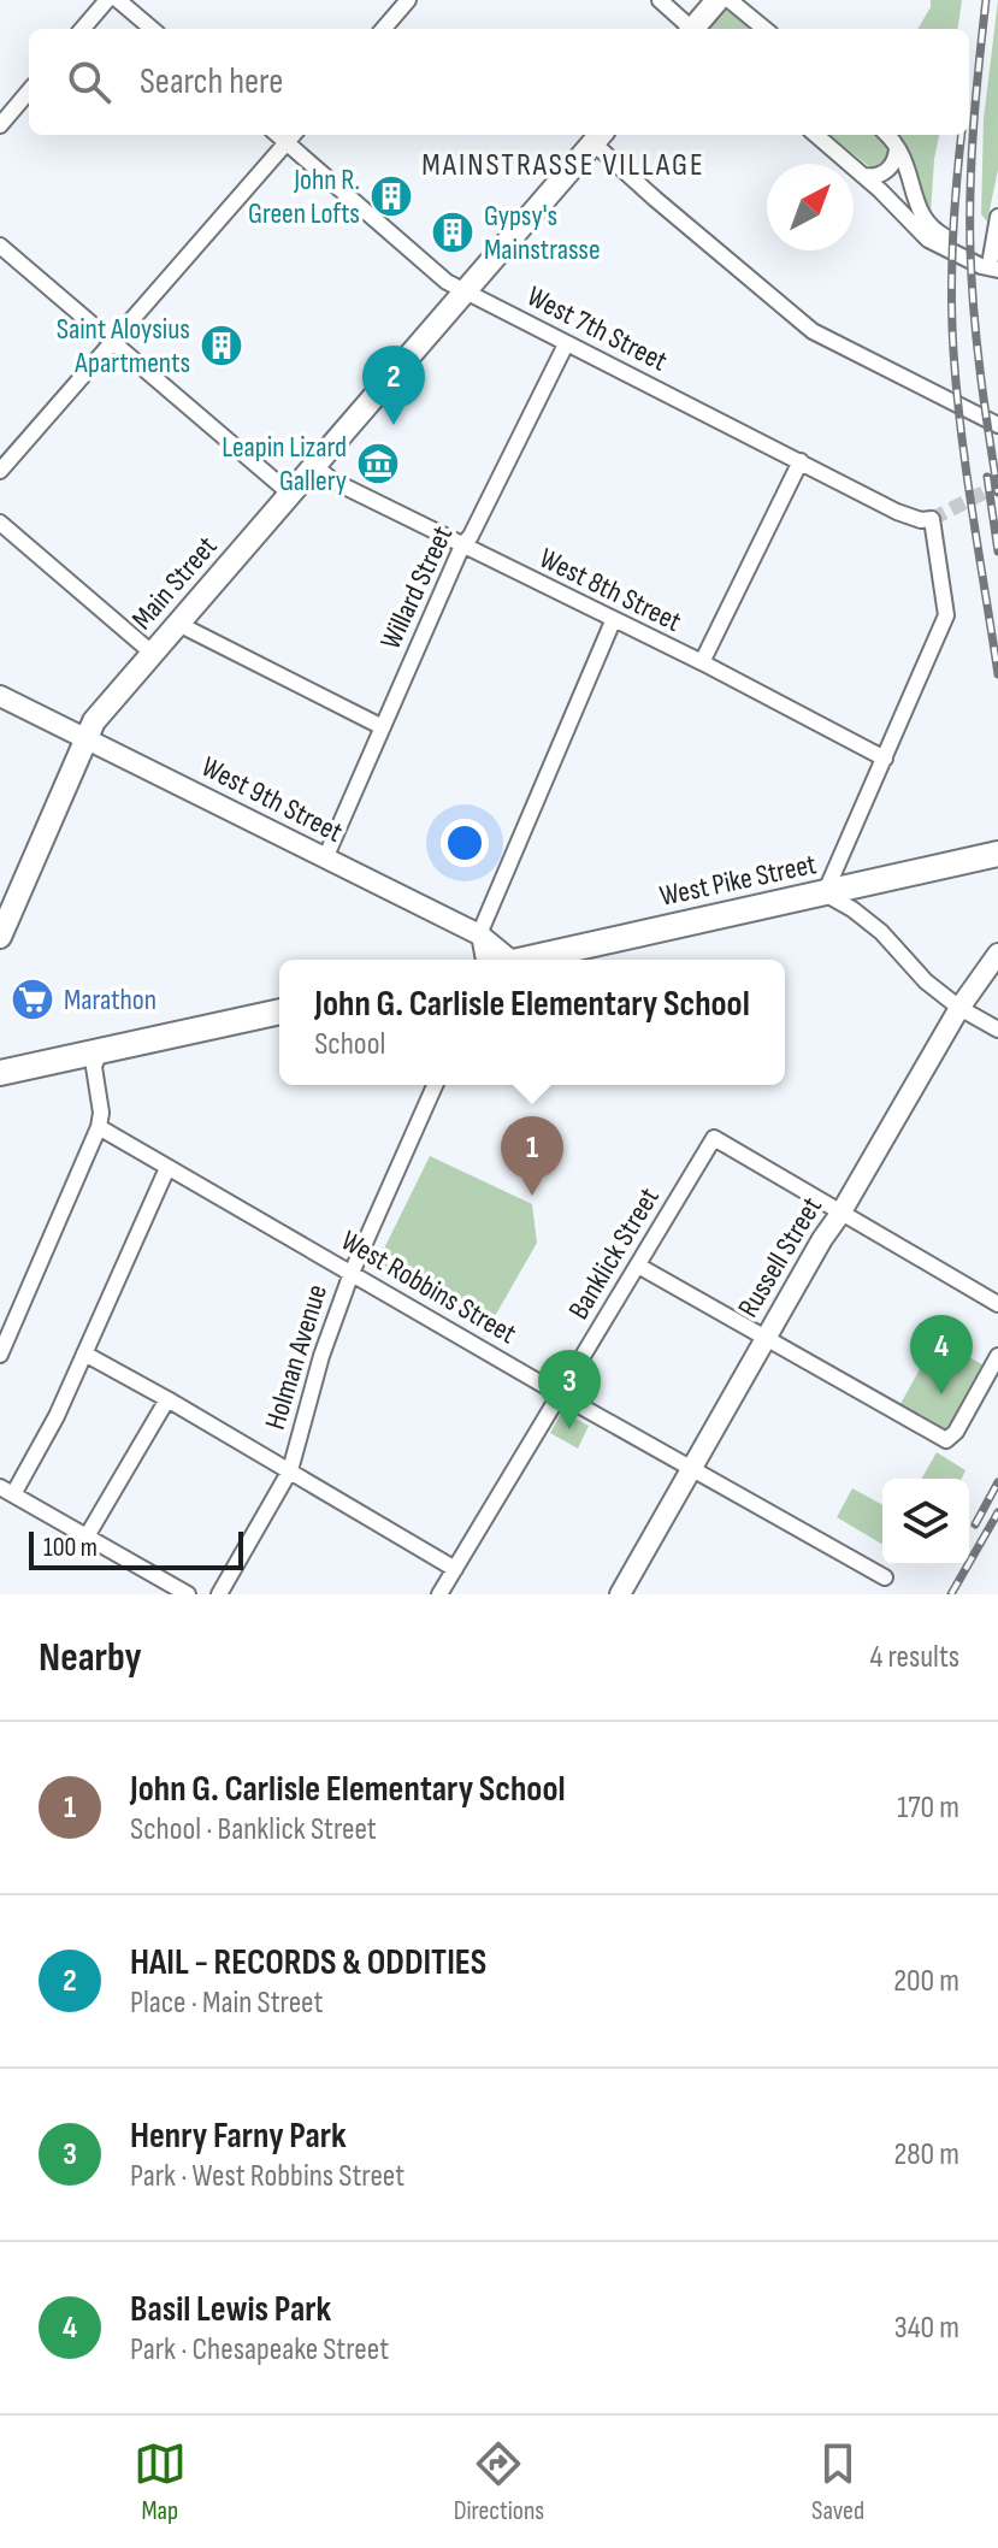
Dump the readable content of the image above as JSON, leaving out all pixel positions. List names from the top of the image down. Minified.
{"streets":{"main road":["Main Street","West Pike Street"],"street":["West 7th Street","Willard Street","West 8th Street","West 9th Street","Banklick Street","Russell Street","West Robbins Street","Holman Avenue"]},"crossings":[["West 7th Street","Main Street"],["West 7th Street","Willard Street"],["West 7th Street","West 8th Street"],["Main Street","West 8th Street"],["Main Street","West 9th Street"],["Willard Street","West 8th Street"],["Willard Street","West 9th Street"],["Banklick Street","Russell Street"],["Banklick Street","West Robbins Street"],["Russell Street","West Robbins Street"],["West Robbins Street","Holman Avenue"]],"districts":["MAINSTRASSE VILLAGE"],"places":{"building":["John R. Green Lofts","Gypsy's Mainstrasse","Saint Aloysius Apartments"],"museum":["Leapin Lizard Gallery"],"supermarket":["Marathon"]},"scale_bar":"100 m","north":"top right","page":{"search":"Search here","pins":["2","1","4","3"],"popup":["John G. Carlisle Elementary School","School"],"scale":"100 m","heading":["Nearby","4 results"],"list":[{"mark":"1","name":"John G. Carlisle Elementary School","note":"School · Banklick Street","value":"170 m"},{"mark":"2","name":"HAIL - RECORDS & ODDITIES","note":"Place · Main Street","value":"200 m"},{"mark":"3","name":"Henry Farny Park","note":"Park · West Robbins Street","value":"280 m"},{"mark":"4","name":"Basil Lewis Park","note":"Park · Chesapeake Street","value":"340 m"}],"nav":["Map","Directions","Saved"]}}
